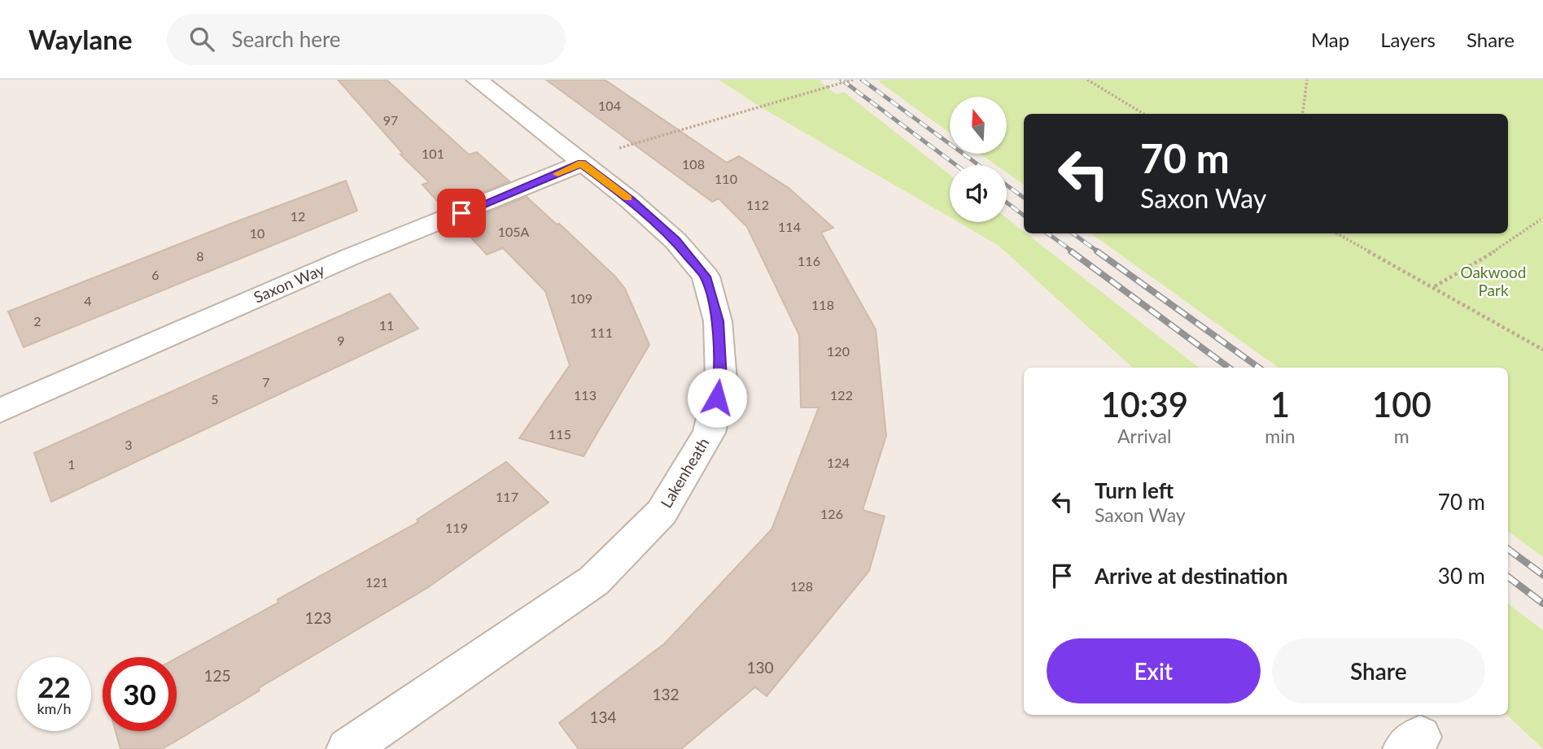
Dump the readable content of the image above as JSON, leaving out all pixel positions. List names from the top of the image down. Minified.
{"streets":{"street":["Saxon Way","Lakenheath"]},"crossings":[["Saxon Way","Lakenheath"]],"parks":["Oakwood Park"],"house_numbers":["104","97","101","108","110","112","12","114","105A","10","8","116","6","109","4","118","2","11","111","9","120","7","113","122","5","115","3","124","1","117","126","119","121","128","123","130","125","132","134"],"north":"top","page":{"header":"Waylane","search":"Search here","nav":["Map","Layers","Share"],"turn":["70 m","Saxon Way"],"eta":["10:39","Arrival","1","min","100","m"],"list":[{"name":"Turn left","note":"Saxon Way","value":"70 m"},{"name":"Arrive at destination","value":"30 m"}],"buttons":["Exit","Share"],"speed":"22 km/h","limit":"30"}}
